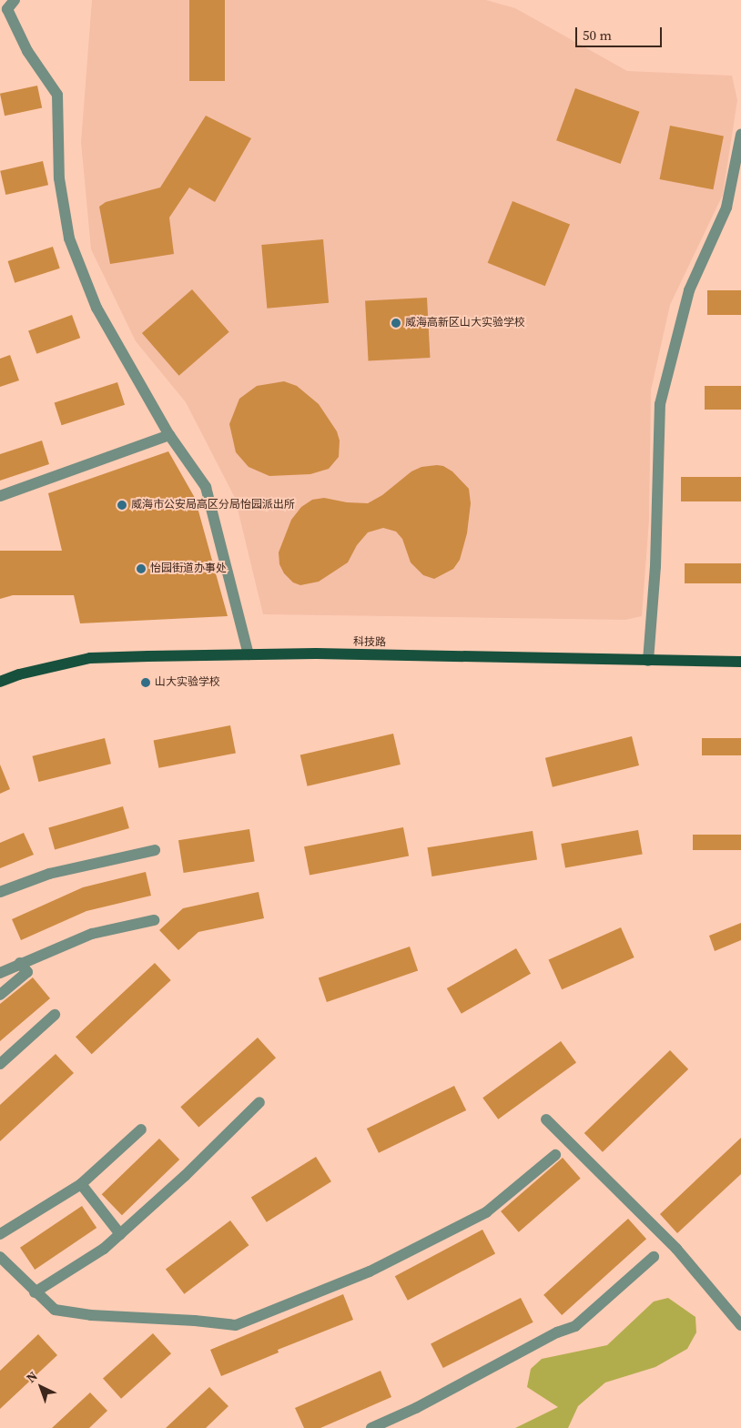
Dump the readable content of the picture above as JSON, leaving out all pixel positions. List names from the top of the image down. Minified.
{"streets":{"main road":["科技路"]},"places":["威海高新区山大实验学校","威海市公安局高区分局怡园派出所","怡园街道办事处","山大实验学校"],"scale_bar":"50 m","north":"top left"}
